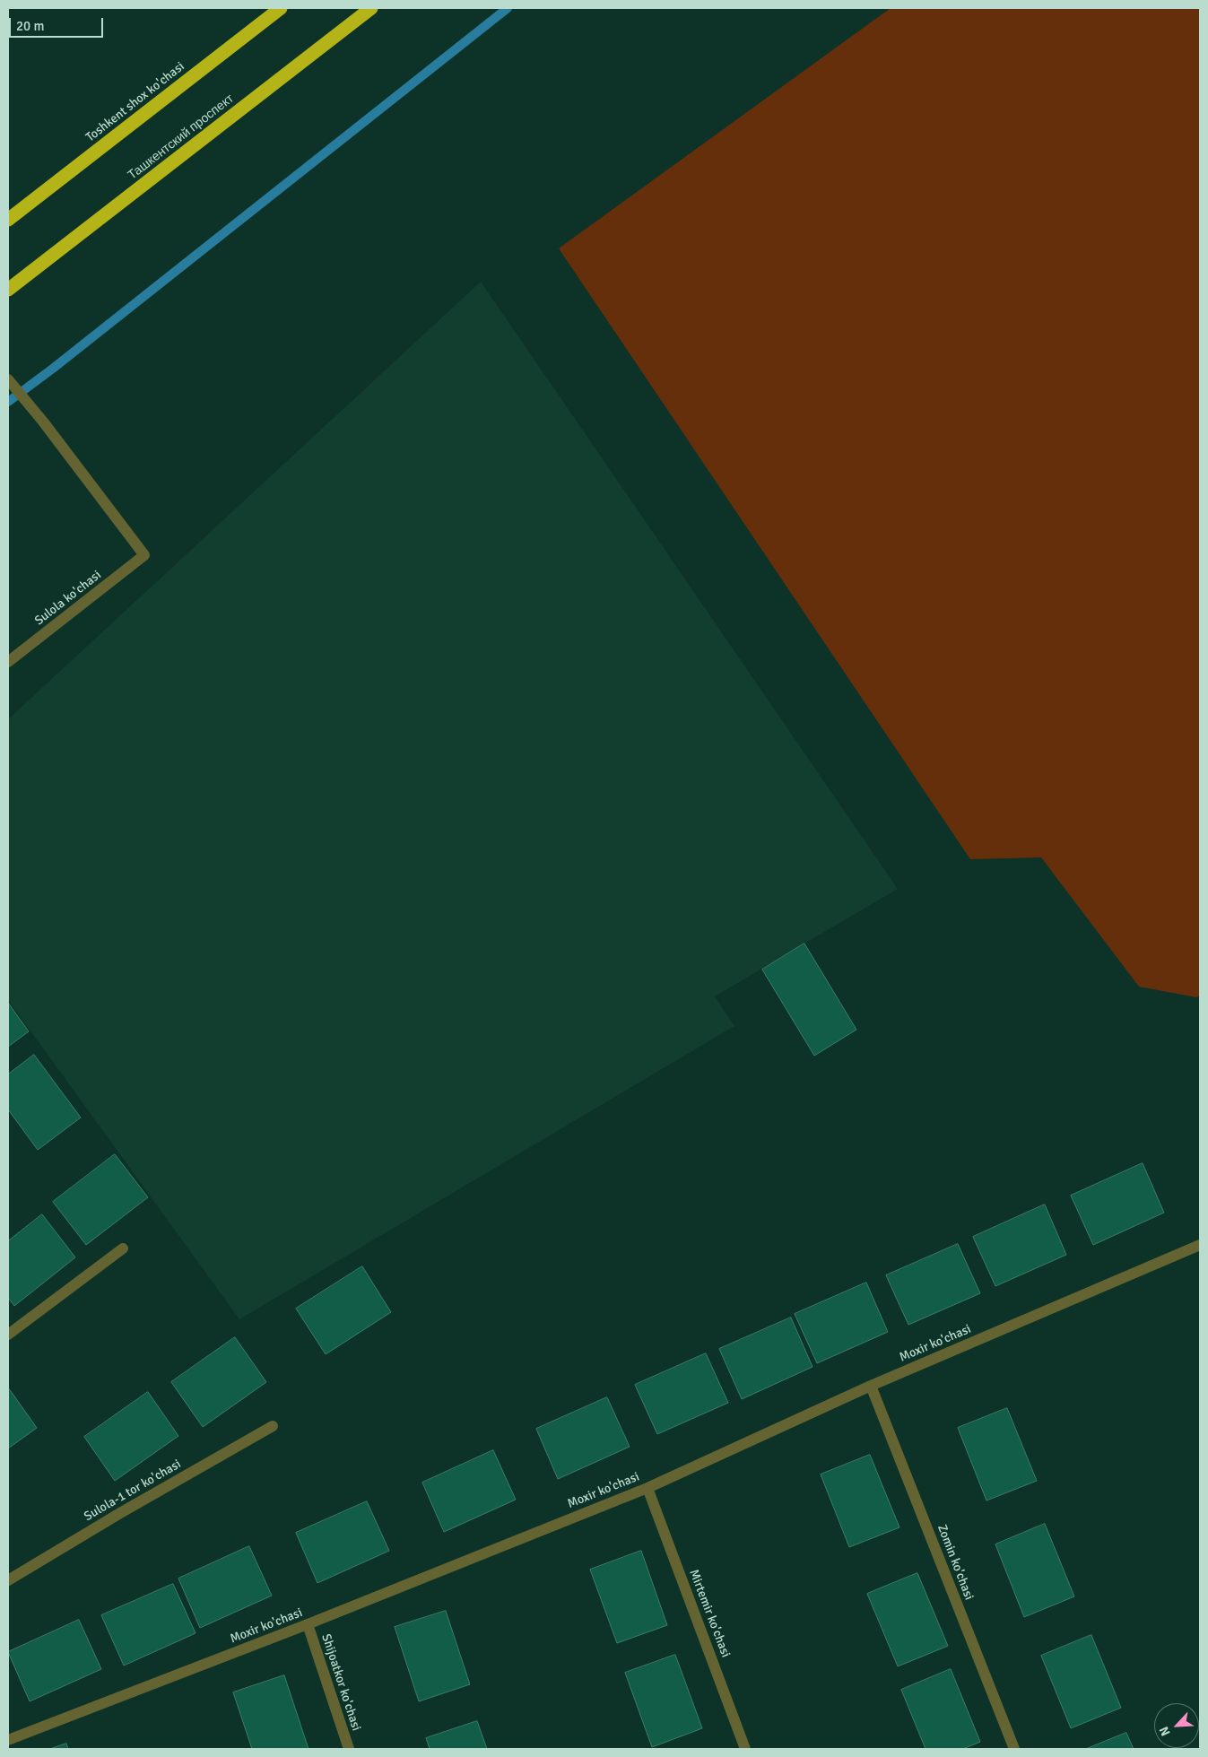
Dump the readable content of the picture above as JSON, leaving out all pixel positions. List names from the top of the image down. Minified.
{"streets":{"highway":["Toshkent shox ko'chasi","Ташкентский проспект"],"street":["Sulola ko'chasi","Moxir ko'chasi","Sulola-1 tor ko'chasi","Zomin ko'chasi","Mirtemir ko'chasi","Shijoatkor ko'chasi"]},"crossings":[["Moxir ko'chasi","Zomin ko'chasi"],["Moxir ko'chasi","Mirtemir ko'chasi"],["Moxir ko'chasi","Shijoatkor ko'chasi"]],"scale_bar":"20 m","north":"bottom left"}
